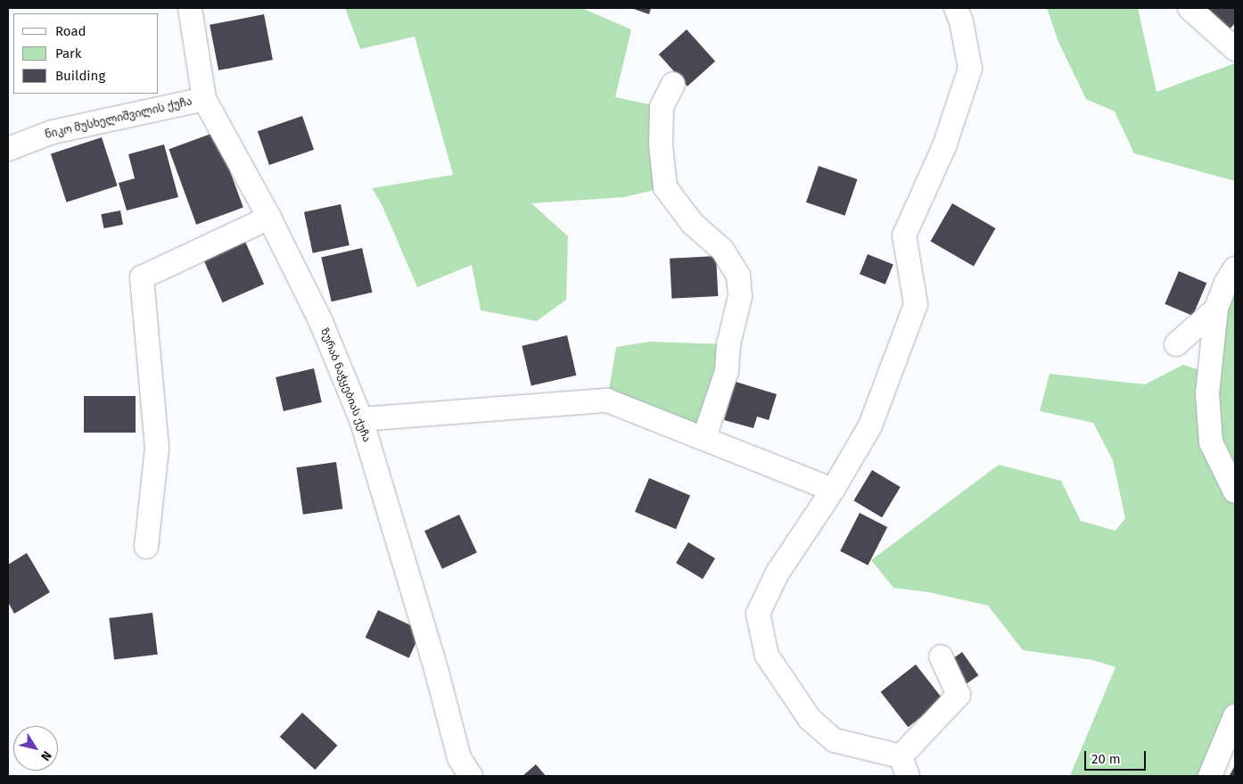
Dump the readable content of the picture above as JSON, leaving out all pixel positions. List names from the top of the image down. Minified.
{"streets":{"street":["ნიკო მუსხელიშვილის ქუჩა","ზურაბ ნაჭყებიას ქუჩა"]},"crossings":[["ნიკო მუსხელიშვილის ქუჩა","ზურაბ ნაჭყებიას ქუჩა"]],"legend":["Road","Park","Building"],"scale_bar":"20 m","north":"bottom right"}
